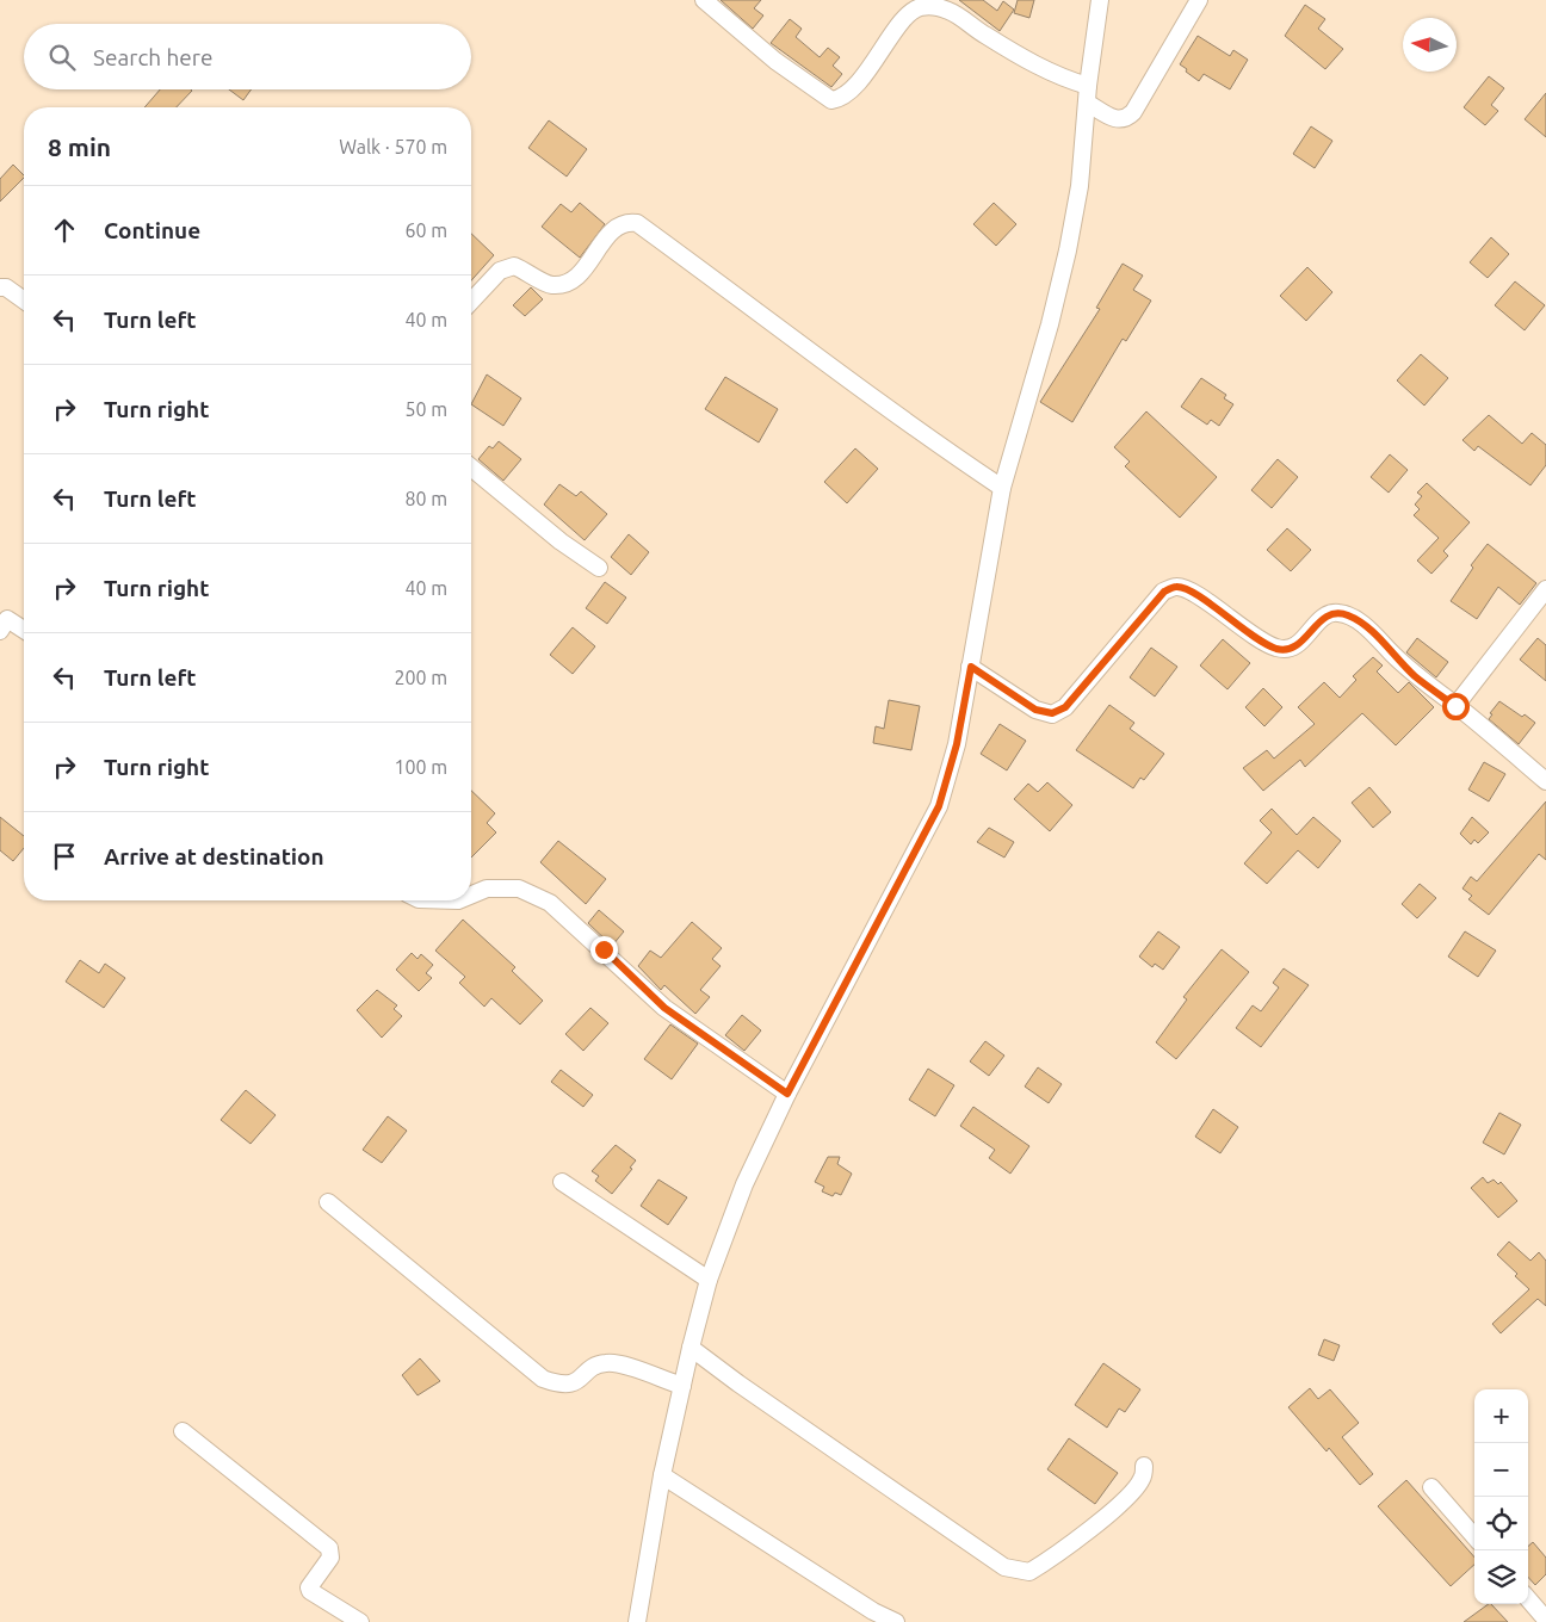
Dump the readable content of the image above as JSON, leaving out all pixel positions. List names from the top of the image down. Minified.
{"north":"left","page":{"search":"Search here","heading":["8 min","Walk · 570 m"],"list":[["Continue","60 m"],["Turn left","40 m"],["Turn right","50 m"],["Turn left","80 m"],["Turn right","40 m"],["Turn left","200 m"],["Turn right","100 m"],"Arrive at destination"],"map_buttons":["+","−"]}}
